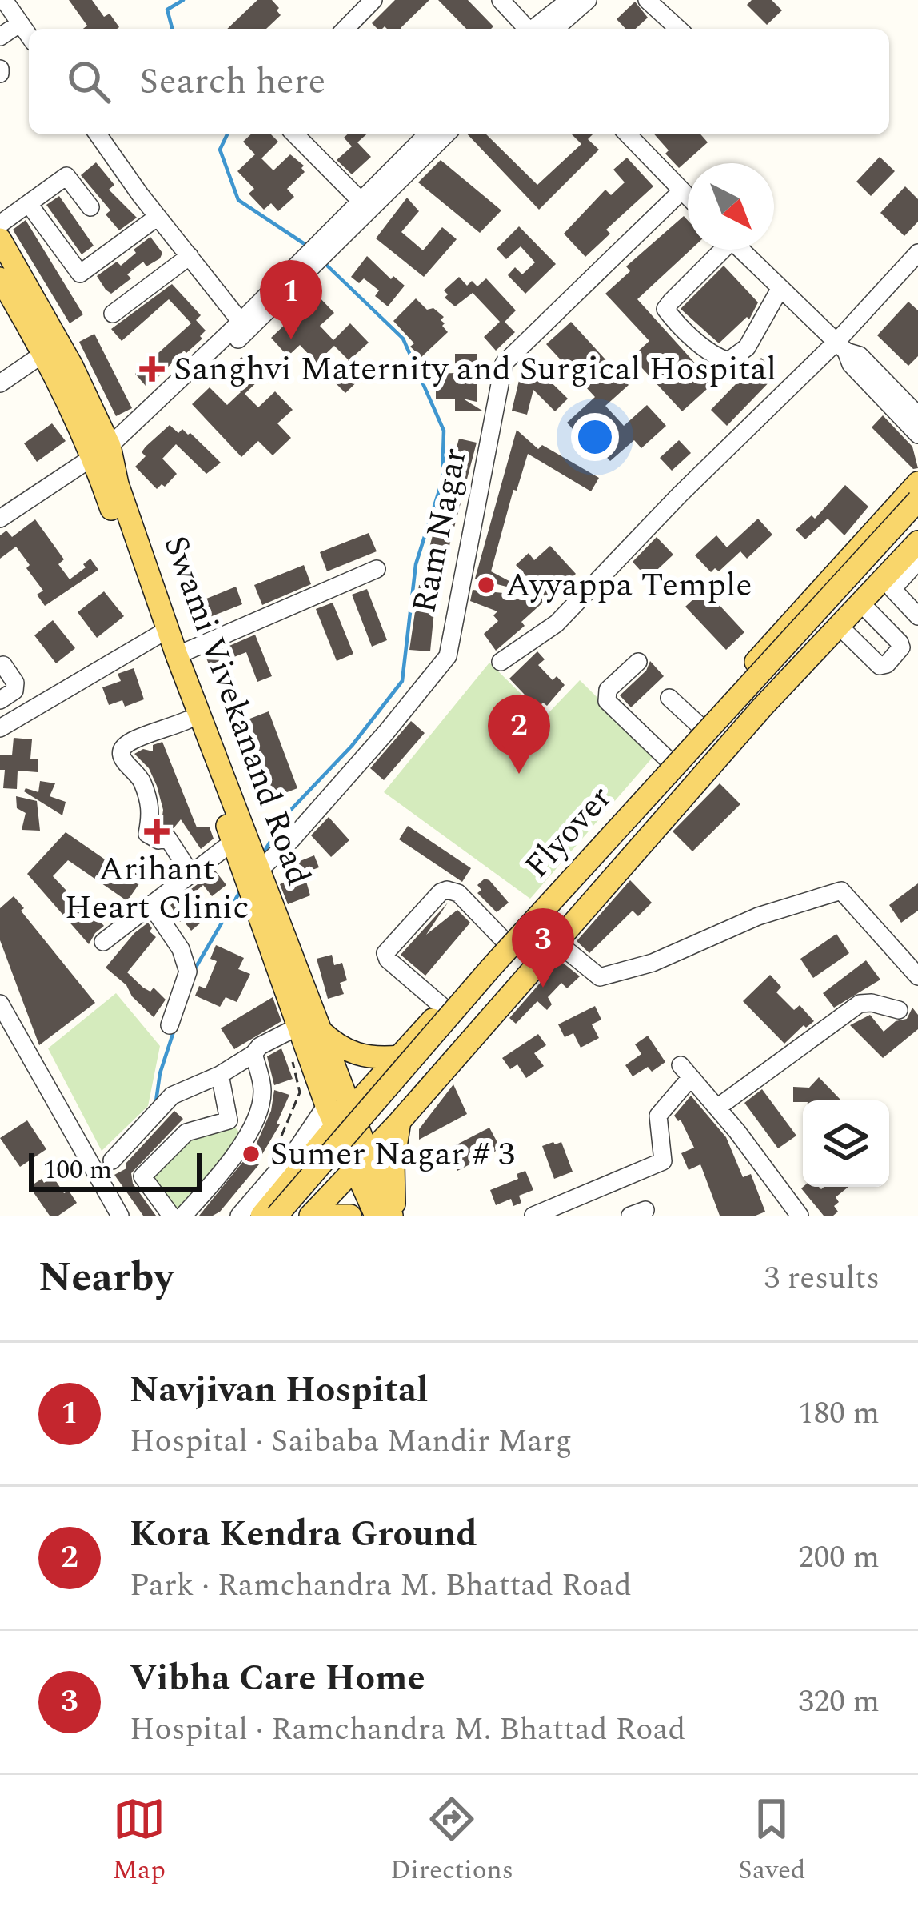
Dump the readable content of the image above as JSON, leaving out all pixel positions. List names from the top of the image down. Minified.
{"streets":{"main road":["Swami Vivekanand Road","Flyover"],"street":["Ram Nagar"]},"crossings":[["Ram Nagar","Swami Vivekanand Road"]],"places":{"health":["Sanghvi Maternity and Surgical Hospital","Arihant Heart Clinic"],"other":["Ayyappa Temple","Sumer Nagar # 3"]},"scale_bar":"100 m","north":"bottom right","page":{"search":"Search here","pins":["1","2","3"],"scale":"100 m","heading":["Nearby","3 results"],"list":[{"mark":"1","name":"Navjivan Hospital","note":"Hospital · Saibaba Mandir Marg","value":"180 m"},{"mark":"2","name":"Kora Kendra Ground","note":"Park · Ramchandra M. Bhattad Road","value":"200 m"},{"mark":"3","name":"Vibha Care Home","note":"Hospital · Ramchandra M. Bhattad Road","value":"320 m"}],"nav":["Map","Directions","Saved"]}}
